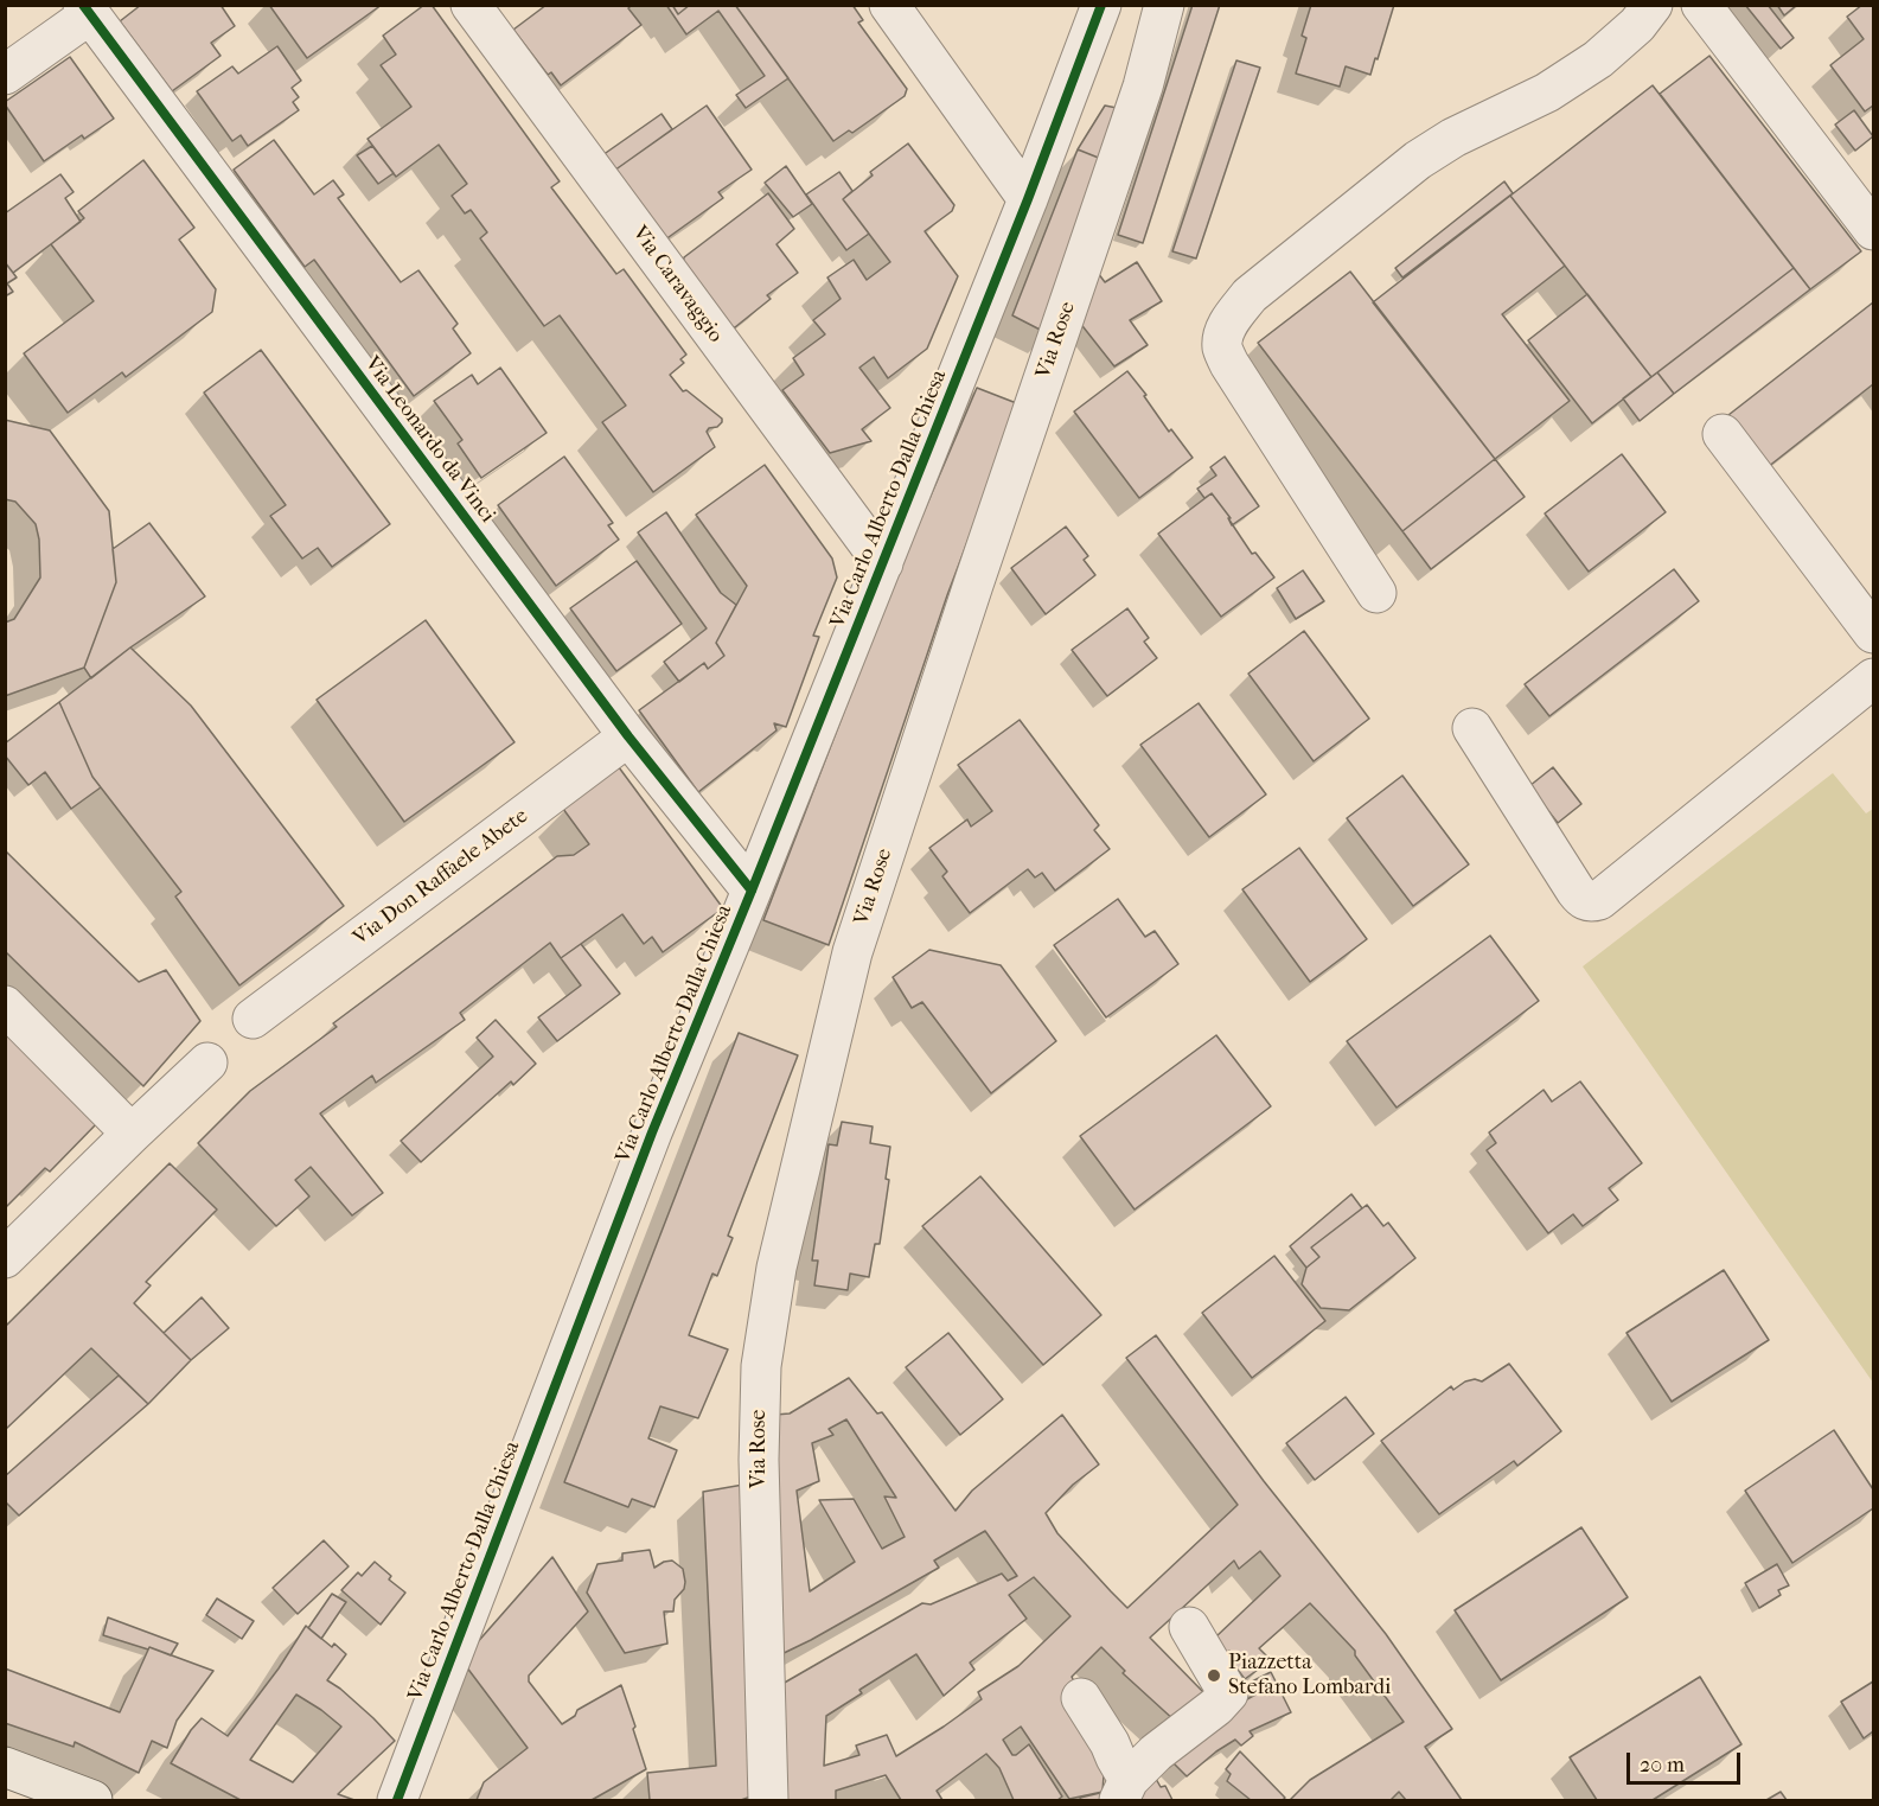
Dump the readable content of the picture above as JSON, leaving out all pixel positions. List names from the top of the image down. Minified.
{"streets":{"street":["Via Caravaggio","Via Rose","Via Leonardo da Vinci","Via Carlo Alberto Dalla Chiesa","Via Don Raffaele Abete"]},"crossings":[["Via Caravaggio","Via Carlo Alberto Dalla Chiesa"],["Via Leonardo da Vinci","Via Carlo Alberto Dalla Chiesa"],["Via Leonardo da Vinci","Via Don Raffaele Abete"]],"places":["Piazzetta Stefano Lombardi"],"scale_bar":"20 m"}
